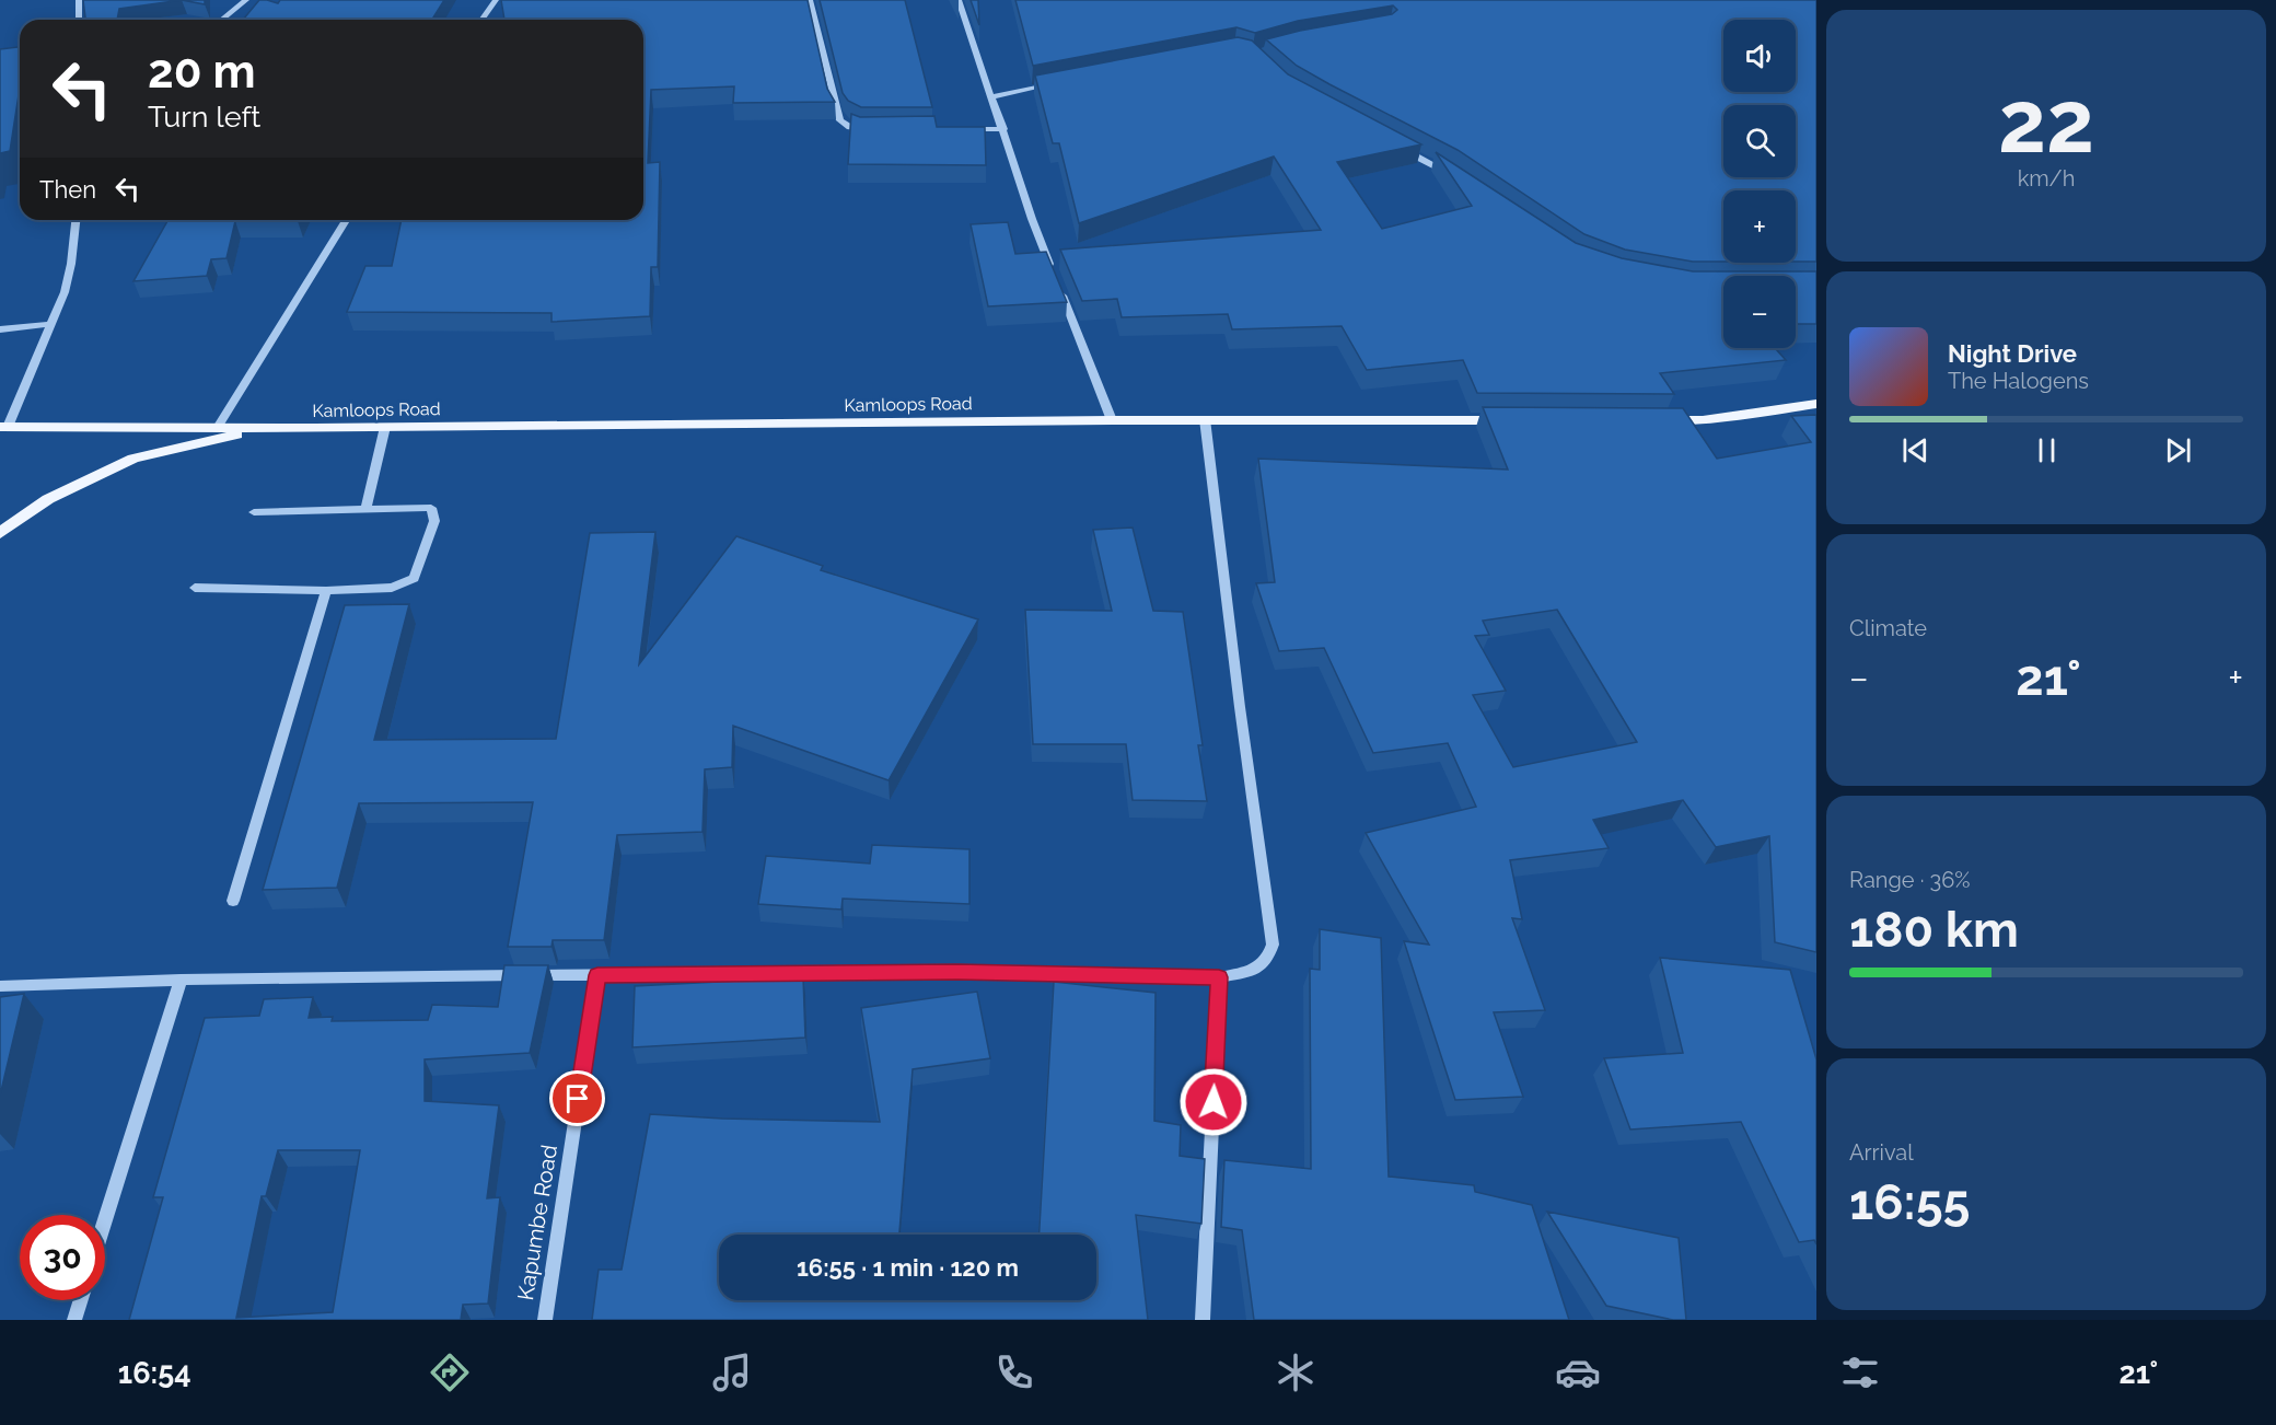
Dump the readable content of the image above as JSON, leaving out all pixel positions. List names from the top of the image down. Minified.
{"streets":{"main road":["Kamloops Road"],"street":["Kapumbe Road"]},"page":{"tile":[["22","km/h"],"Climate",["Range · 36%","180 km"],["Arrival","16:55"]],"map_buttons":["+","−"],"turn":["20 m","Turn left"],"then":"Then","song":["Night Drive","The Halogens"],"heat":["−","21°","+"],"limit":"30","trip":"16:55 · 1 min · 120 m","tabs":["16:54","21°"]}}
